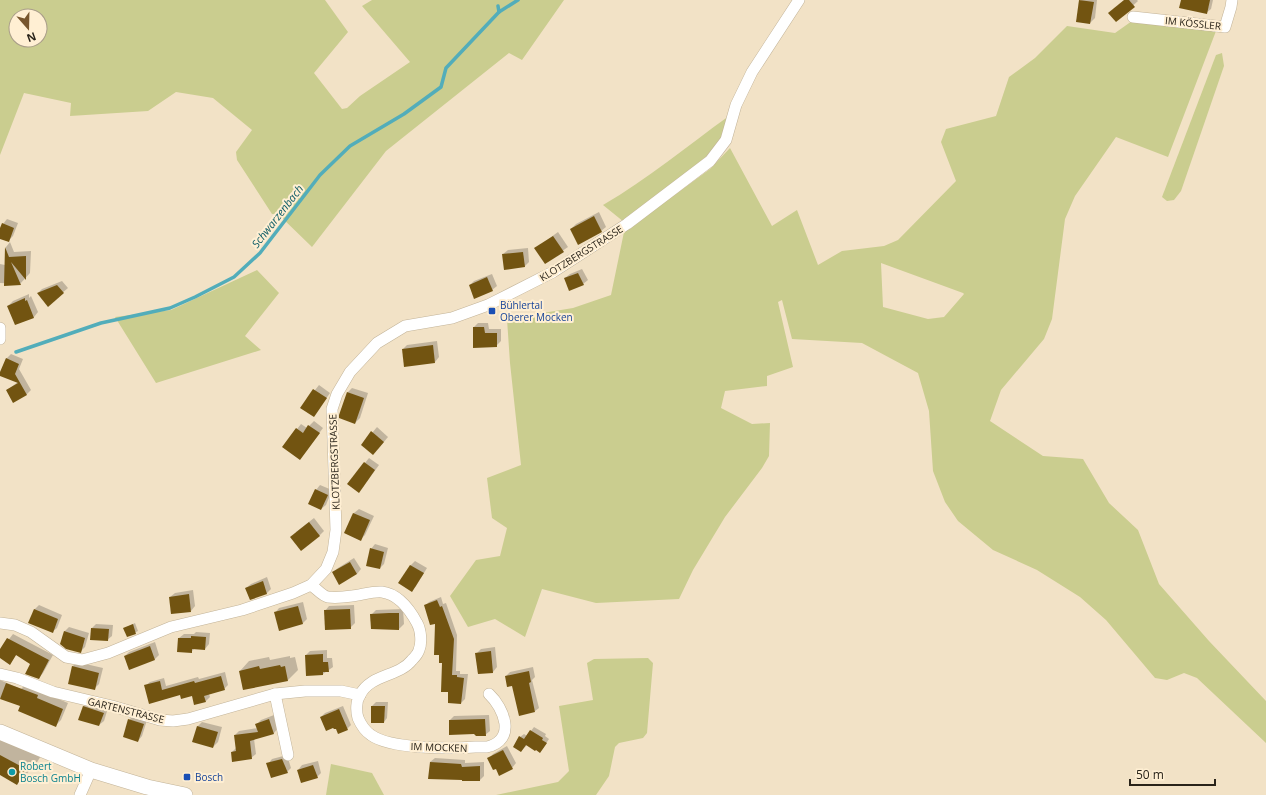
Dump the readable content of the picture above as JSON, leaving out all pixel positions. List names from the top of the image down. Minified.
{"streets":{"street":["IM KÖSSLER","KLOTZBERGSTRASSE","GARTENSTRASSE","IM MOCKEN"]},"crossings":[["GARTENSTRASSE","IM MOCKEN"]],"water":["Schwarzenbach"],"places":{"transit":["Bühlertal Oberer Mocken","Bosch"],"other":["Robert Bosch GmbH"]},"scale_bar":"50 m","north":"bottom"}
